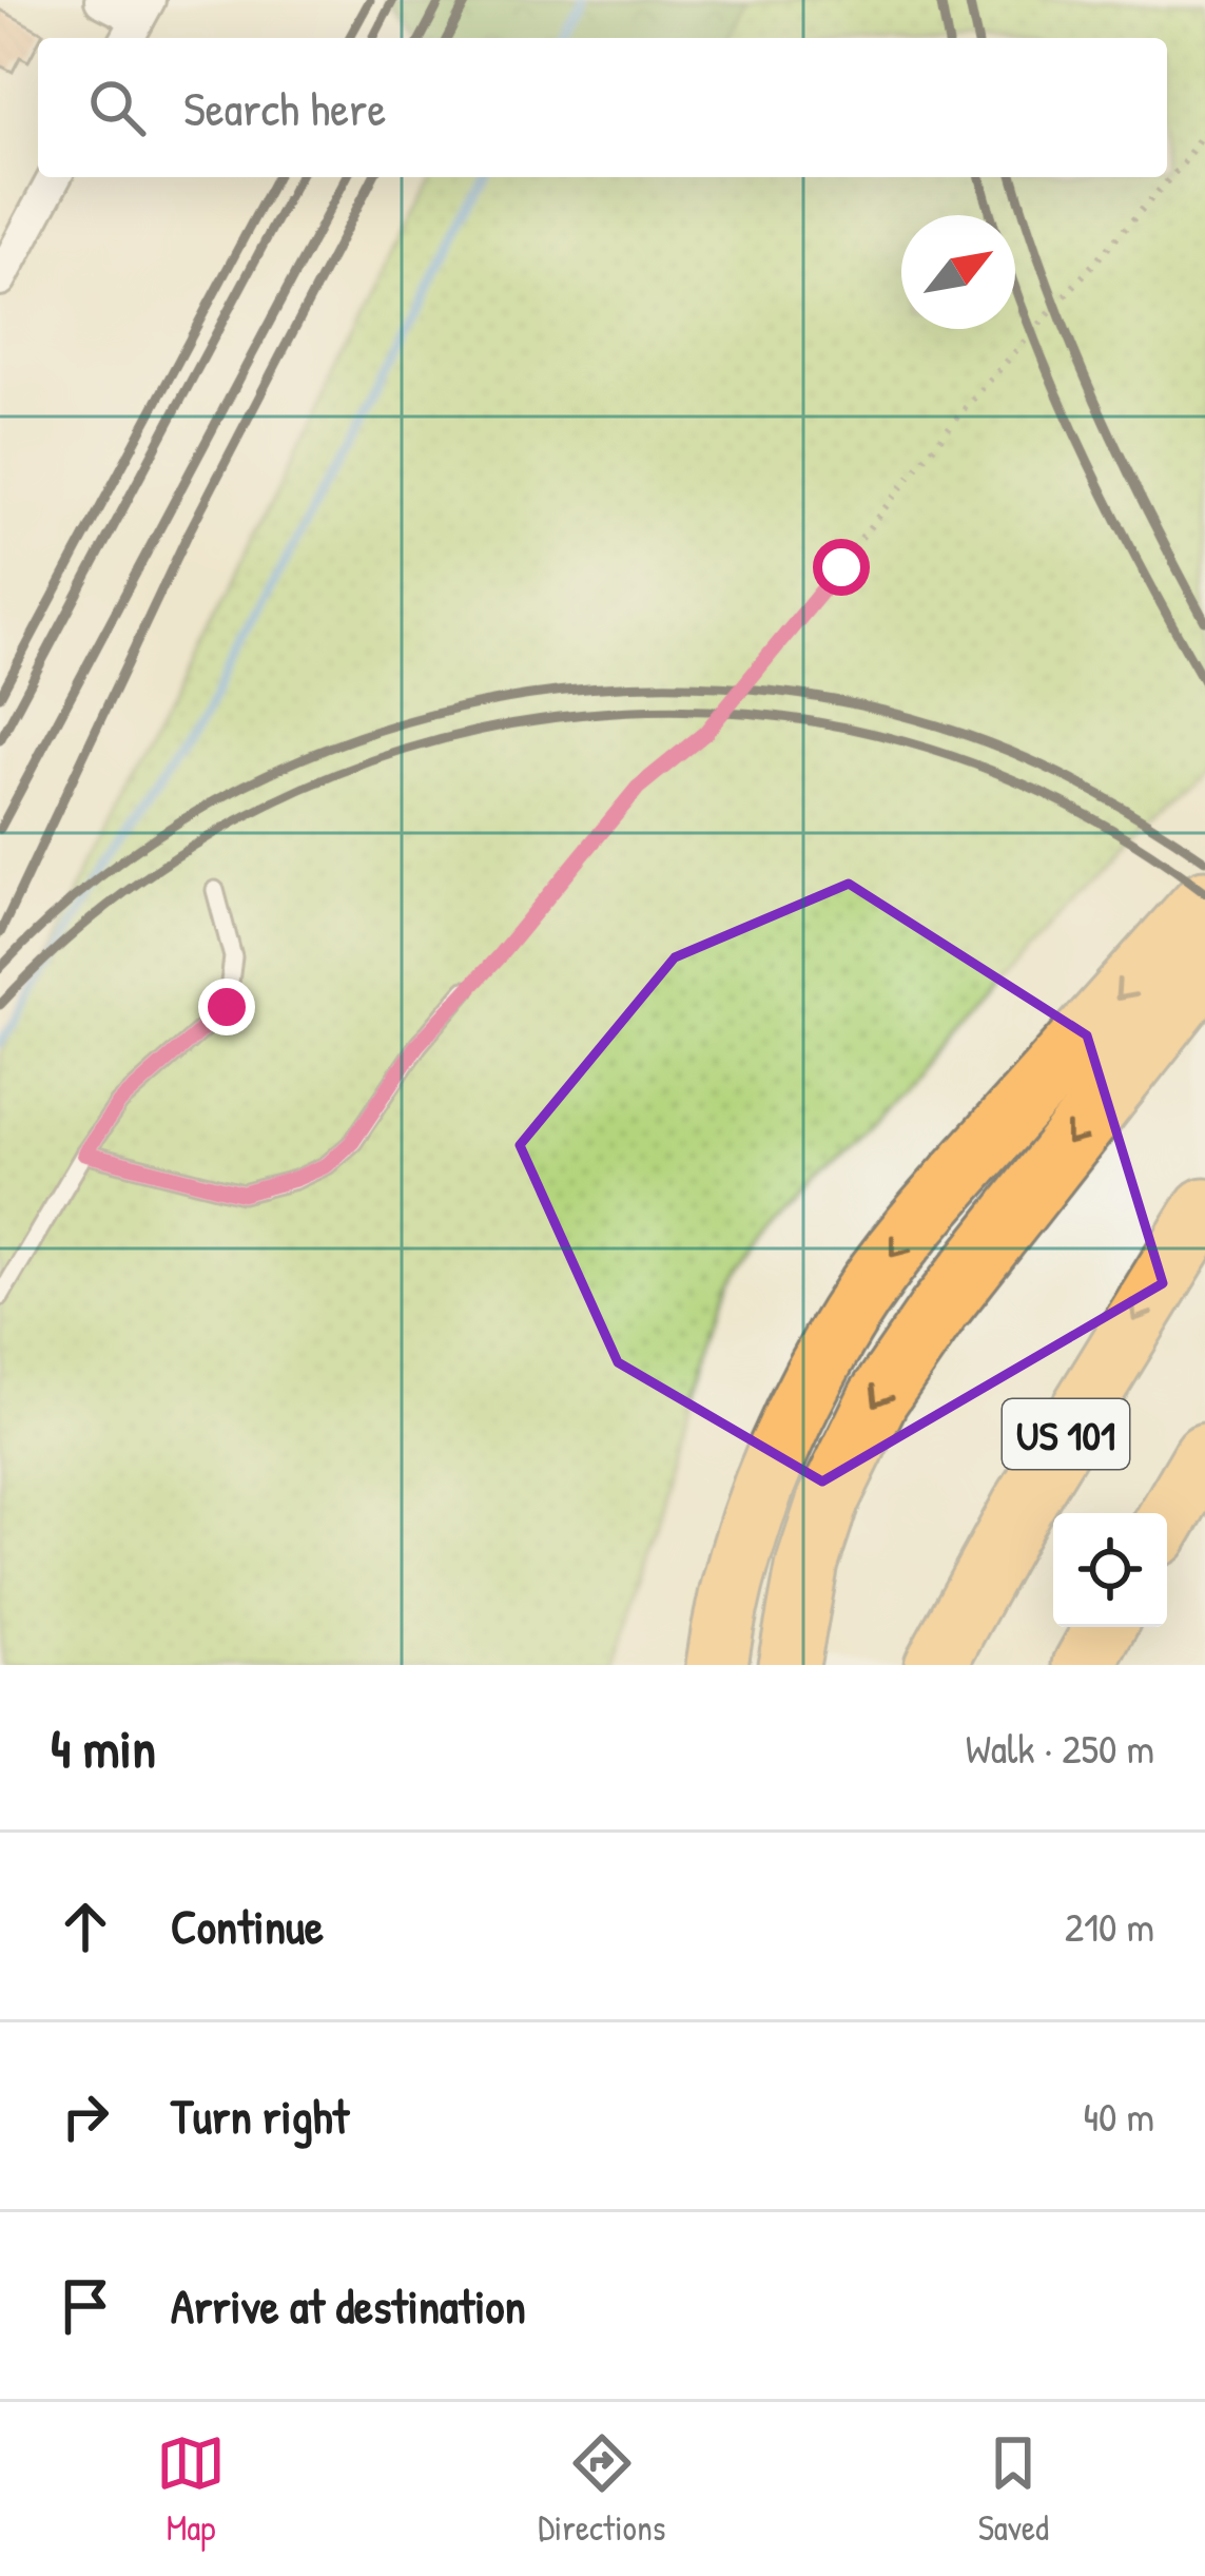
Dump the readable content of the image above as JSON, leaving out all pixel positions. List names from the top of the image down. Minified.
{"streets":{"highway":["US 101"]},"north":"top right","page":{"search":"Search here","heading":["4 min","Walk · 250 m"],"list":[["Continue","210 m"],["Turn right","40 m"],"Arrive at destination"],"nav":["Map","Directions","Saved"]}}
